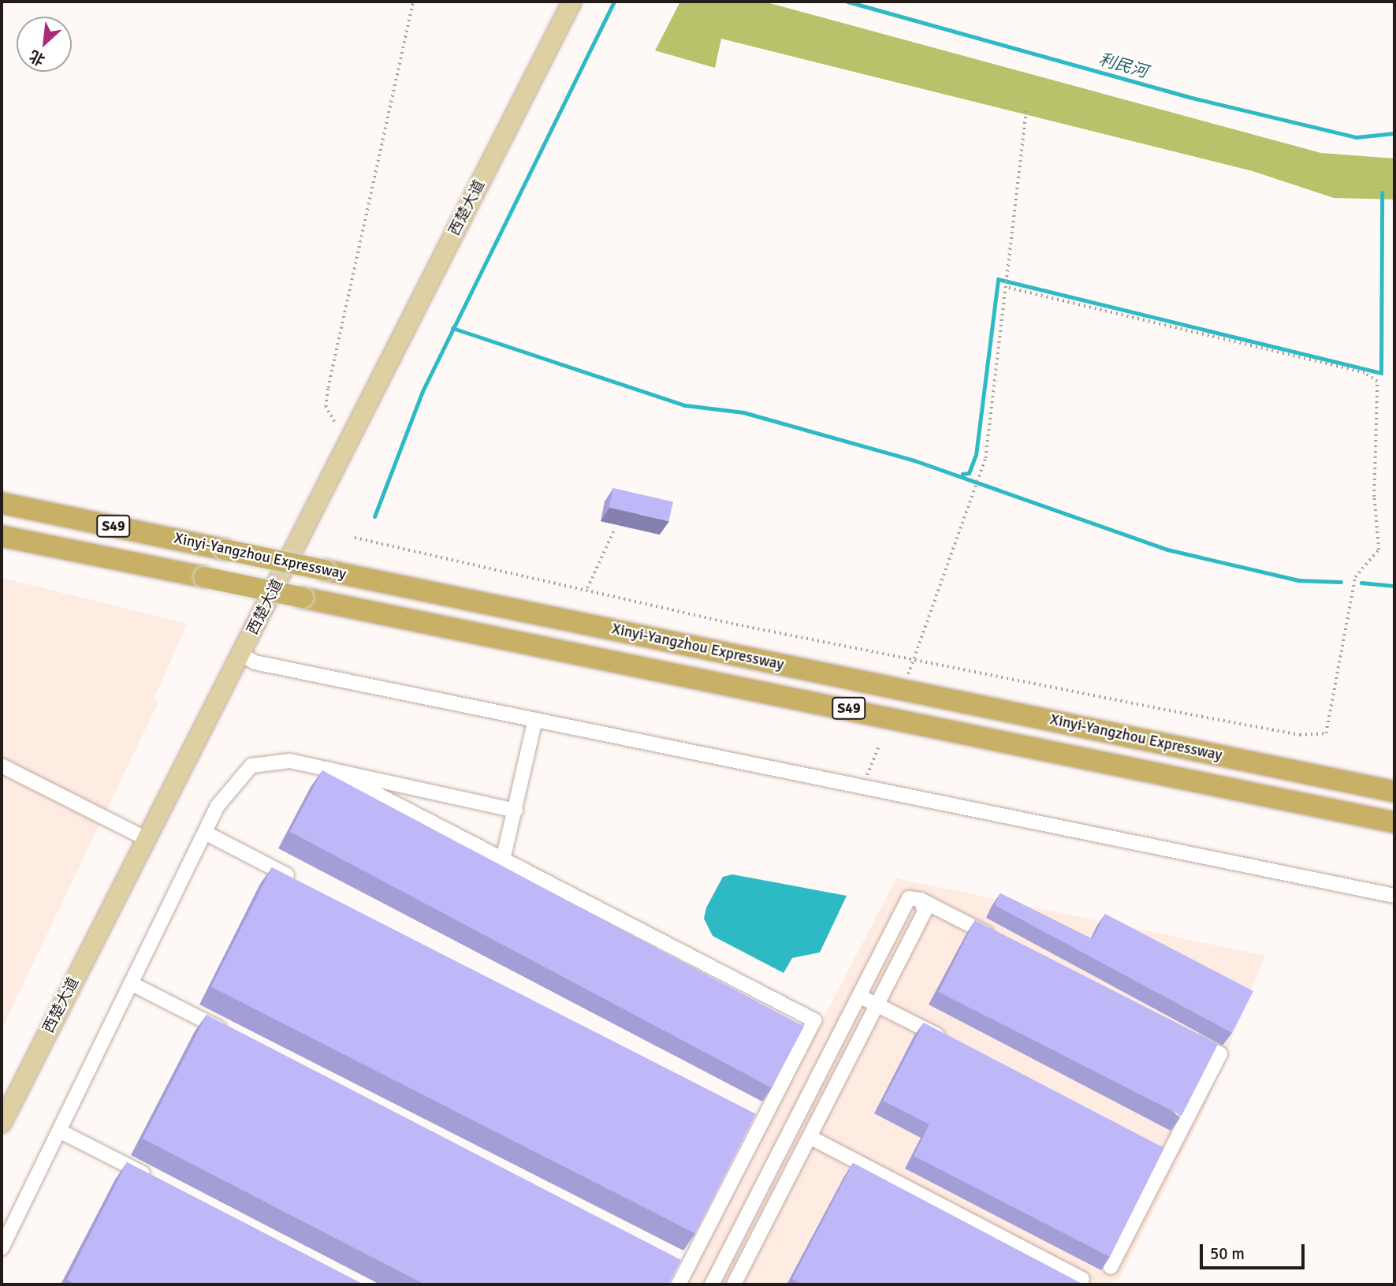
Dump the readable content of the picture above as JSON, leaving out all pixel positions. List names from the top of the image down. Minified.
{"streets":{"highway":["S49","Xinyi-Yangzhou Expressway"],"main road":["西楚大道"]},"water":["利民河"],"scale_bar":"50 m","north":"bottom left"}
